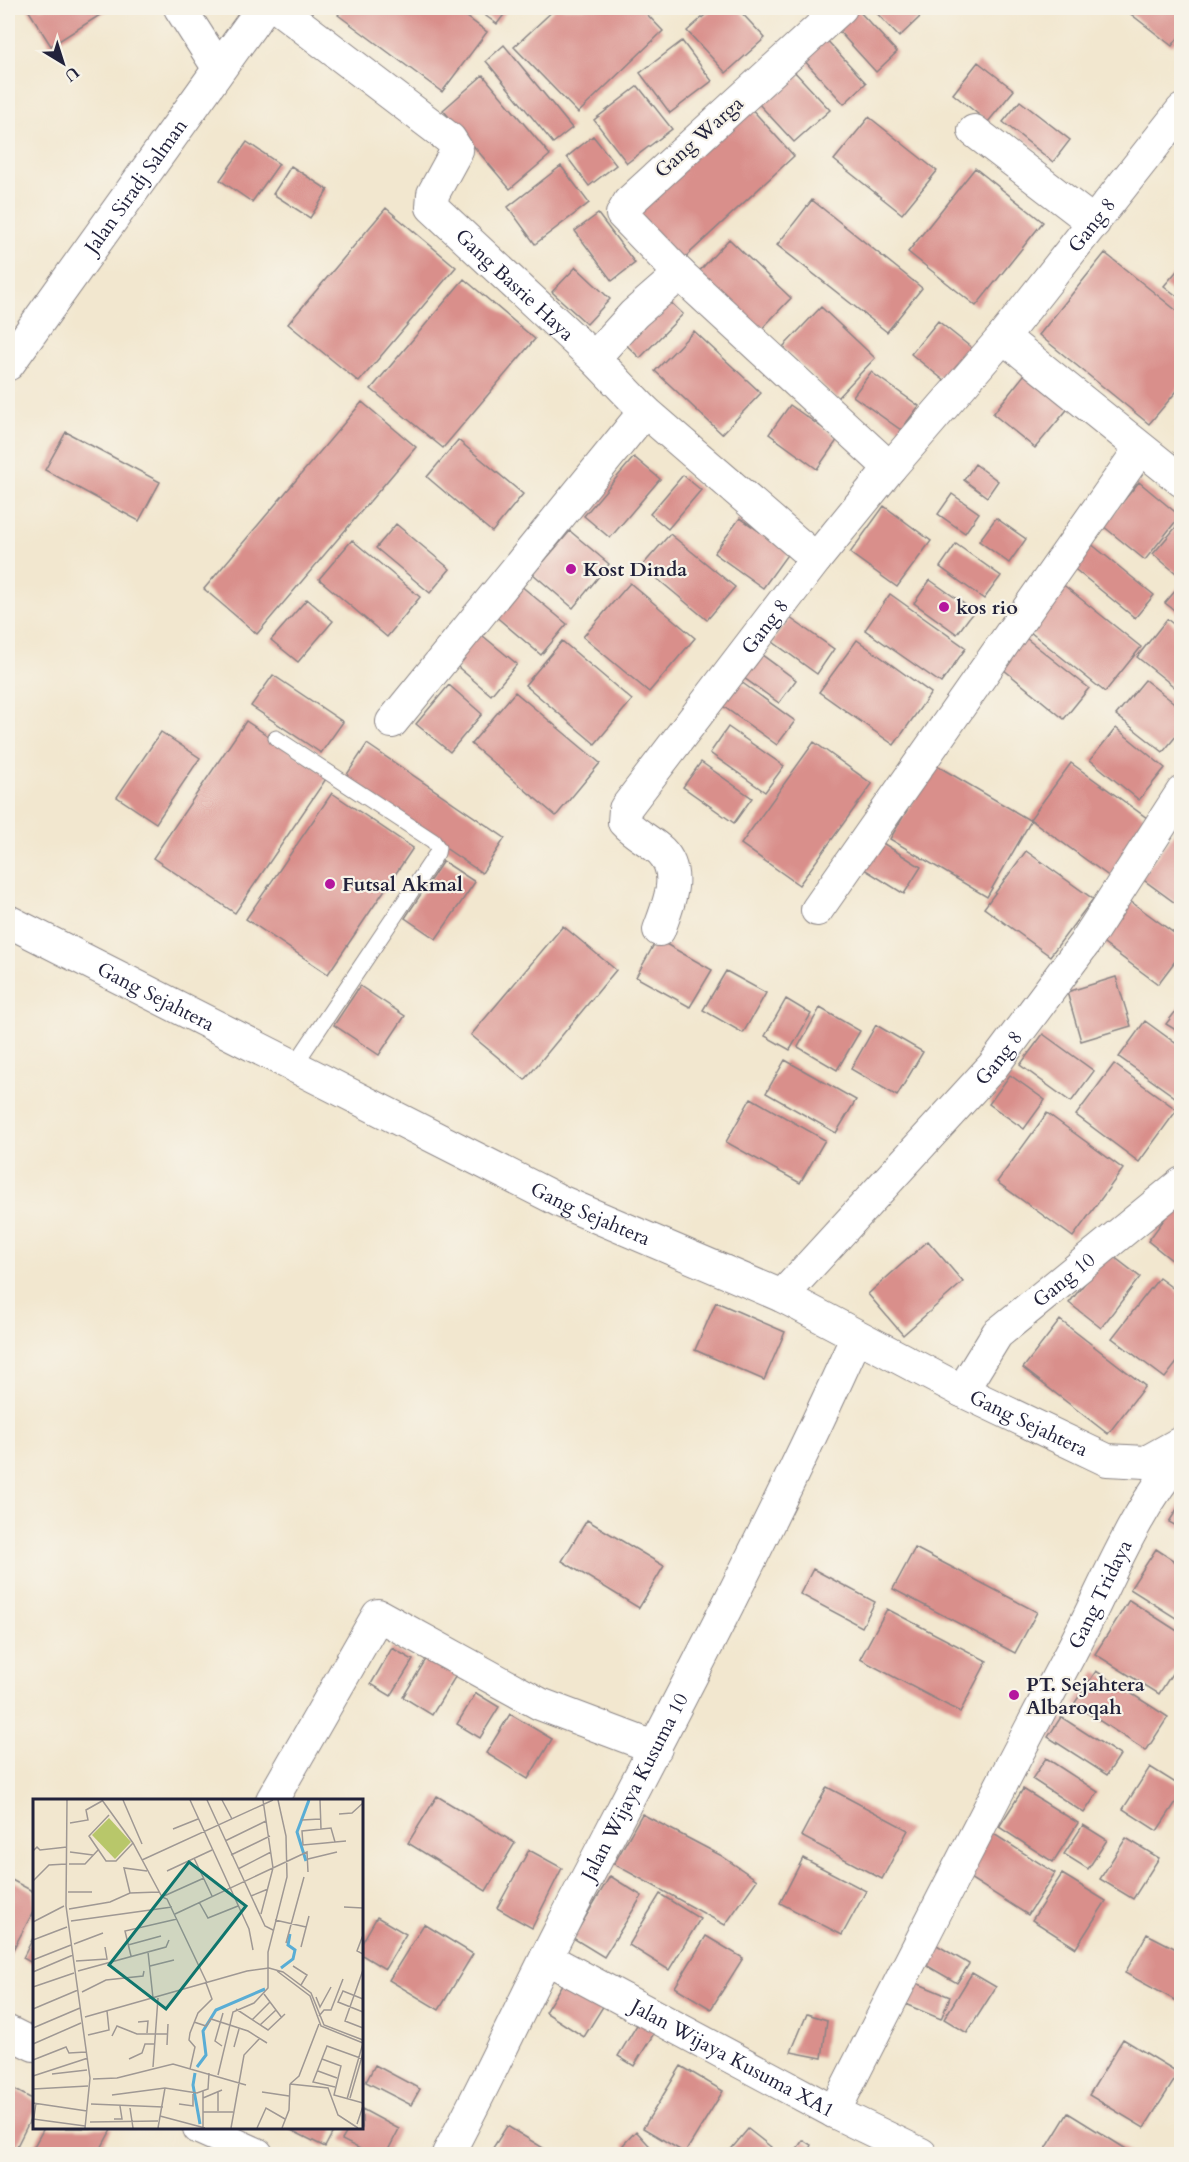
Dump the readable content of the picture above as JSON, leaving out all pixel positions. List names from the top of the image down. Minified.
{"streets":{"street":["Gang Warga","Jalan Siradj Salman","Gang 8","Gang Basrie Haya","Gang Sejahtera","Gang 10","Gang Tridaya","Jalan Wijaya Kusuma 10","Jalan Wijaya Kusuma XA1"]},"crossings":[["Gang 8","Gang Basrie Haya"],["Gang 8","Gang Sejahtera"],["Gang Sejahtera","Gang 10"],["Gang Sejahtera","Jalan Wijaya Kusuma 10"],["Gang Tridaya","Jalan Wijaya Kusuma XA1"],["Jalan Wijaya Kusuma 10","Jalan Wijaya Kusuma XA1"]],"places":["Kost Dinda","kos rio","Futsal Akmal","PT. Sejahtera Albaroqah"],"north":"bottom right"}
